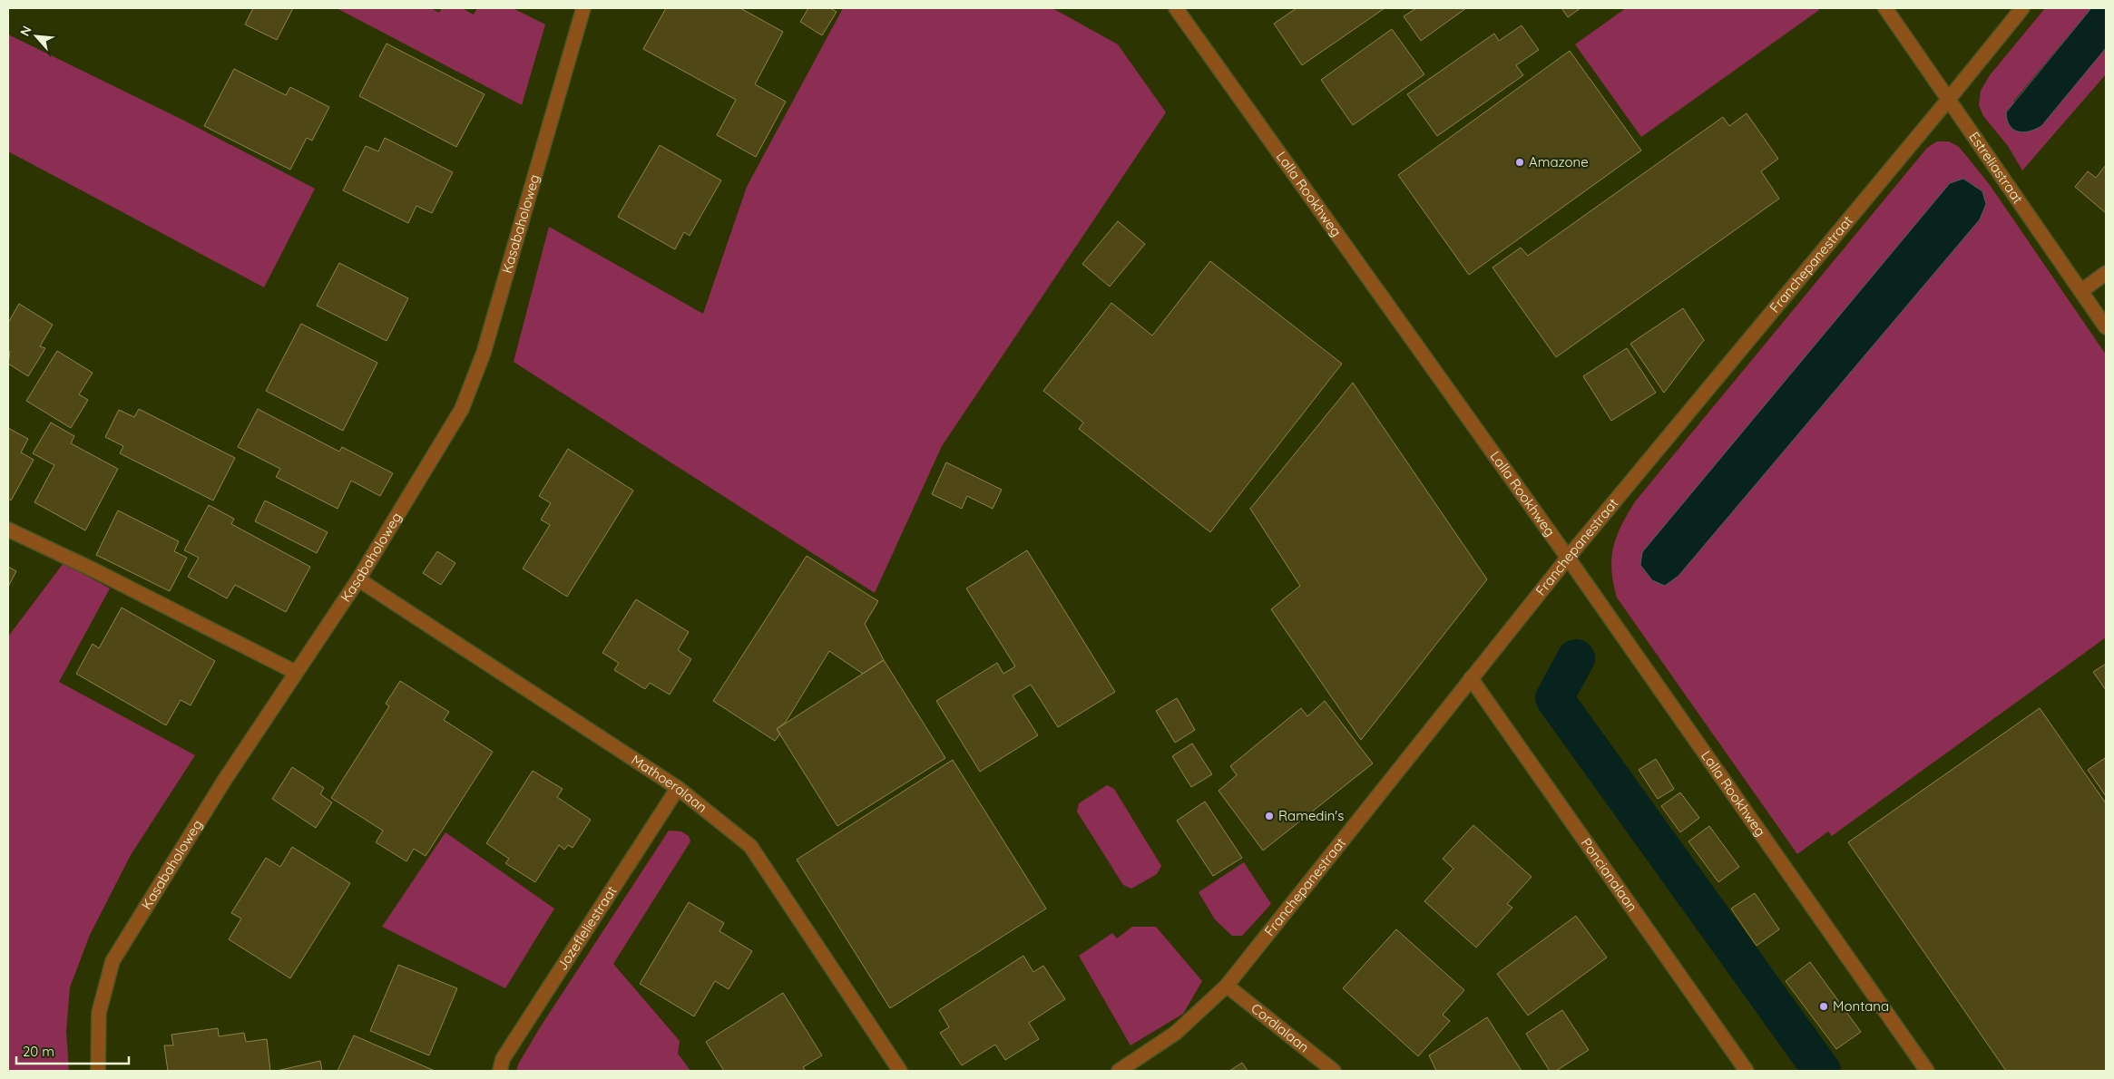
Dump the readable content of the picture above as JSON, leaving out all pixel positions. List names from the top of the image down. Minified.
{"streets":{"street":["Estreliastraat","Lalla Rookhweg","Kasabaholoweg","Franchepanestraat","Mathoeralaan","Poncianalaan","Jozefleliestraat","Cordialaan"]},"crossings":[["Estreliastraat","Franchepanestraat"],["Lalla Rookhweg","Franchepanestraat"],["Kasabaholoweg","Mathoeralaan"],["Franchepanestraat","Poncianalaan"],["Franchepanestraat","Cordialaan"],["Mathoeralaan","Jozefleliestraat"]],"places":["Amazone","Ramedin's","Montana"],"scale_bar":"20 m","north":"top left"}
